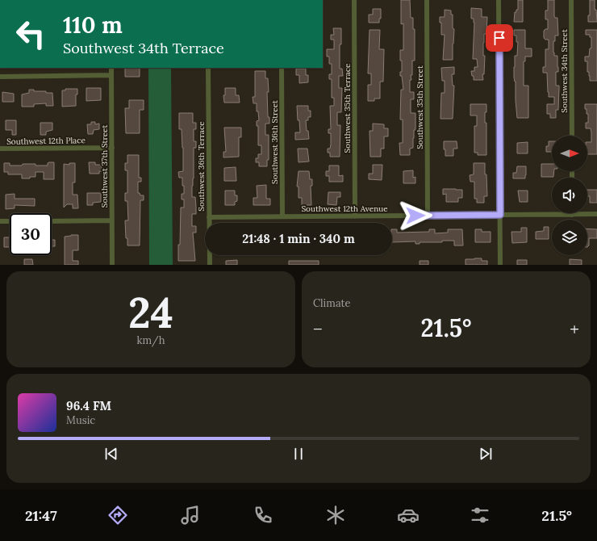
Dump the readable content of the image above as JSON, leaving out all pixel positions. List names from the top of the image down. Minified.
{"streets":{"street":["Southwest 34th Street","Southwest 35th Street","Southwest 35th Terrace","Southwest 12th Place","Southwest 36th Street","Southwest 37th Street","Southwest 36th Terrace","Southwest 12th Avenue"]},"crossings":[["Southwest 35th Street","Southwest 12th Avenue"],["Southwest 35th Terrace","Southwest 12th Avenue"],["Southwest 12th Place","Southwest 37th Street"],["Southwest 36th Street","Southwest 12th Avenue"],["Southwest 36th Terrace","Southwest 12th Avenue"]],"north":"right","page":{"turn":["110 m","Southwest 34th Terrace"],"limit":"30","trip":"21:48 · 1 min · 340 m","tile":[["24","km/h"],"Climate"],"heat":["−","21.5°","+"],"song":["96.4 FM","Music"],"tabs":["21:47","21.5°"]}}
